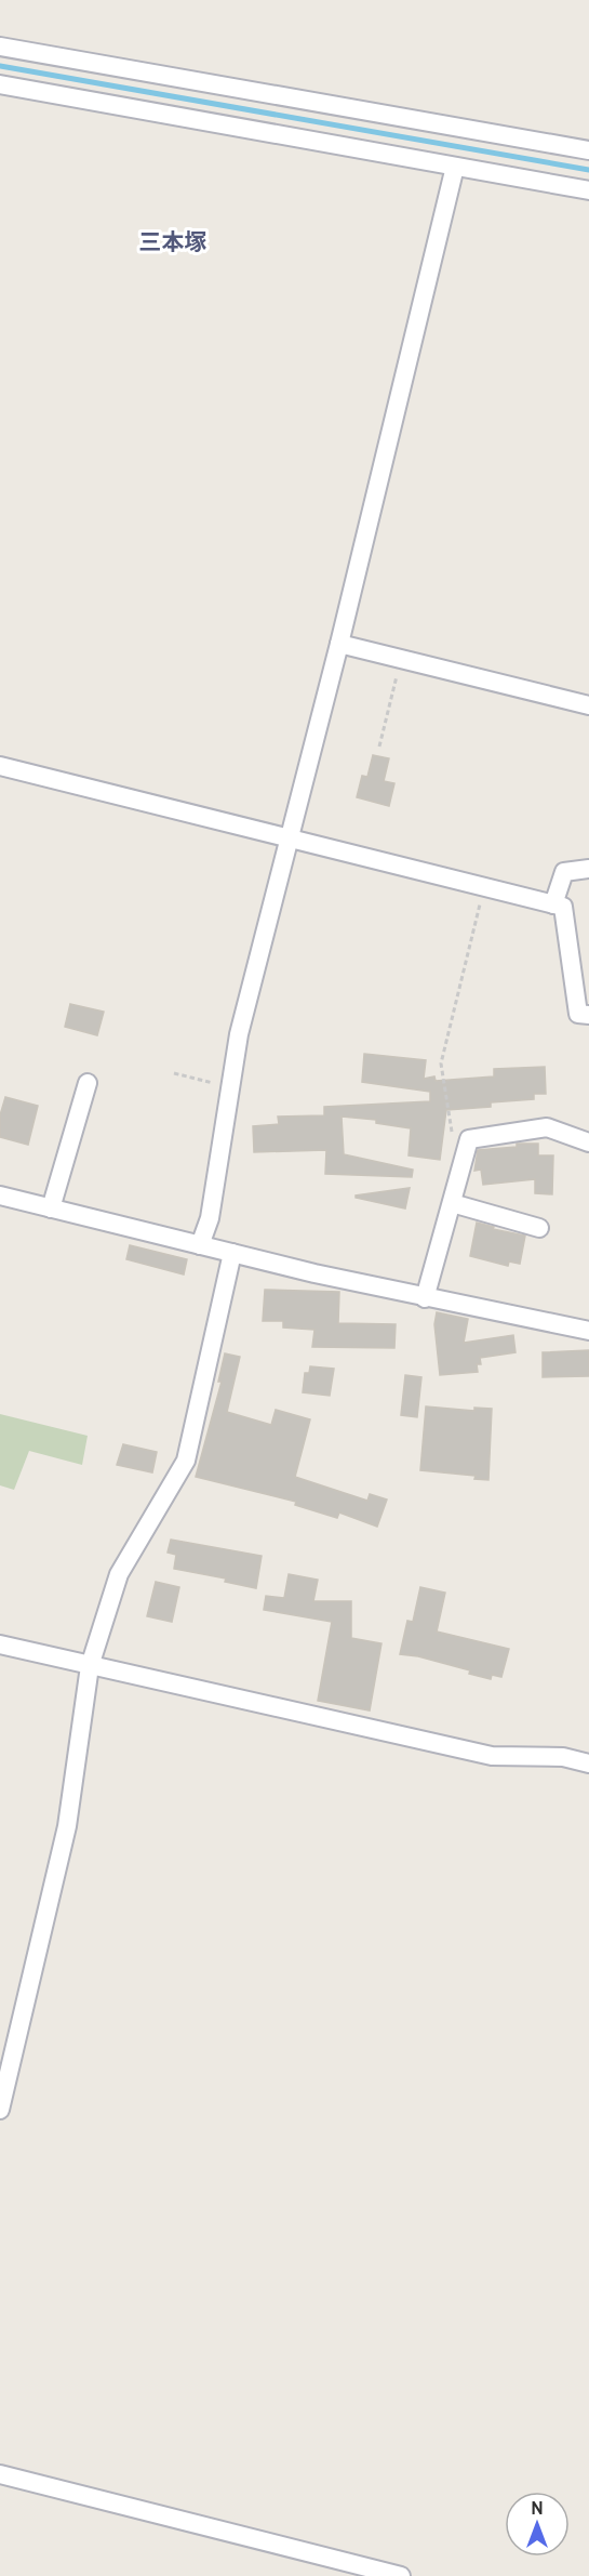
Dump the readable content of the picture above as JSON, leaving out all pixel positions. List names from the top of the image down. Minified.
{"districts":["三本塚"],"north":"top"}
